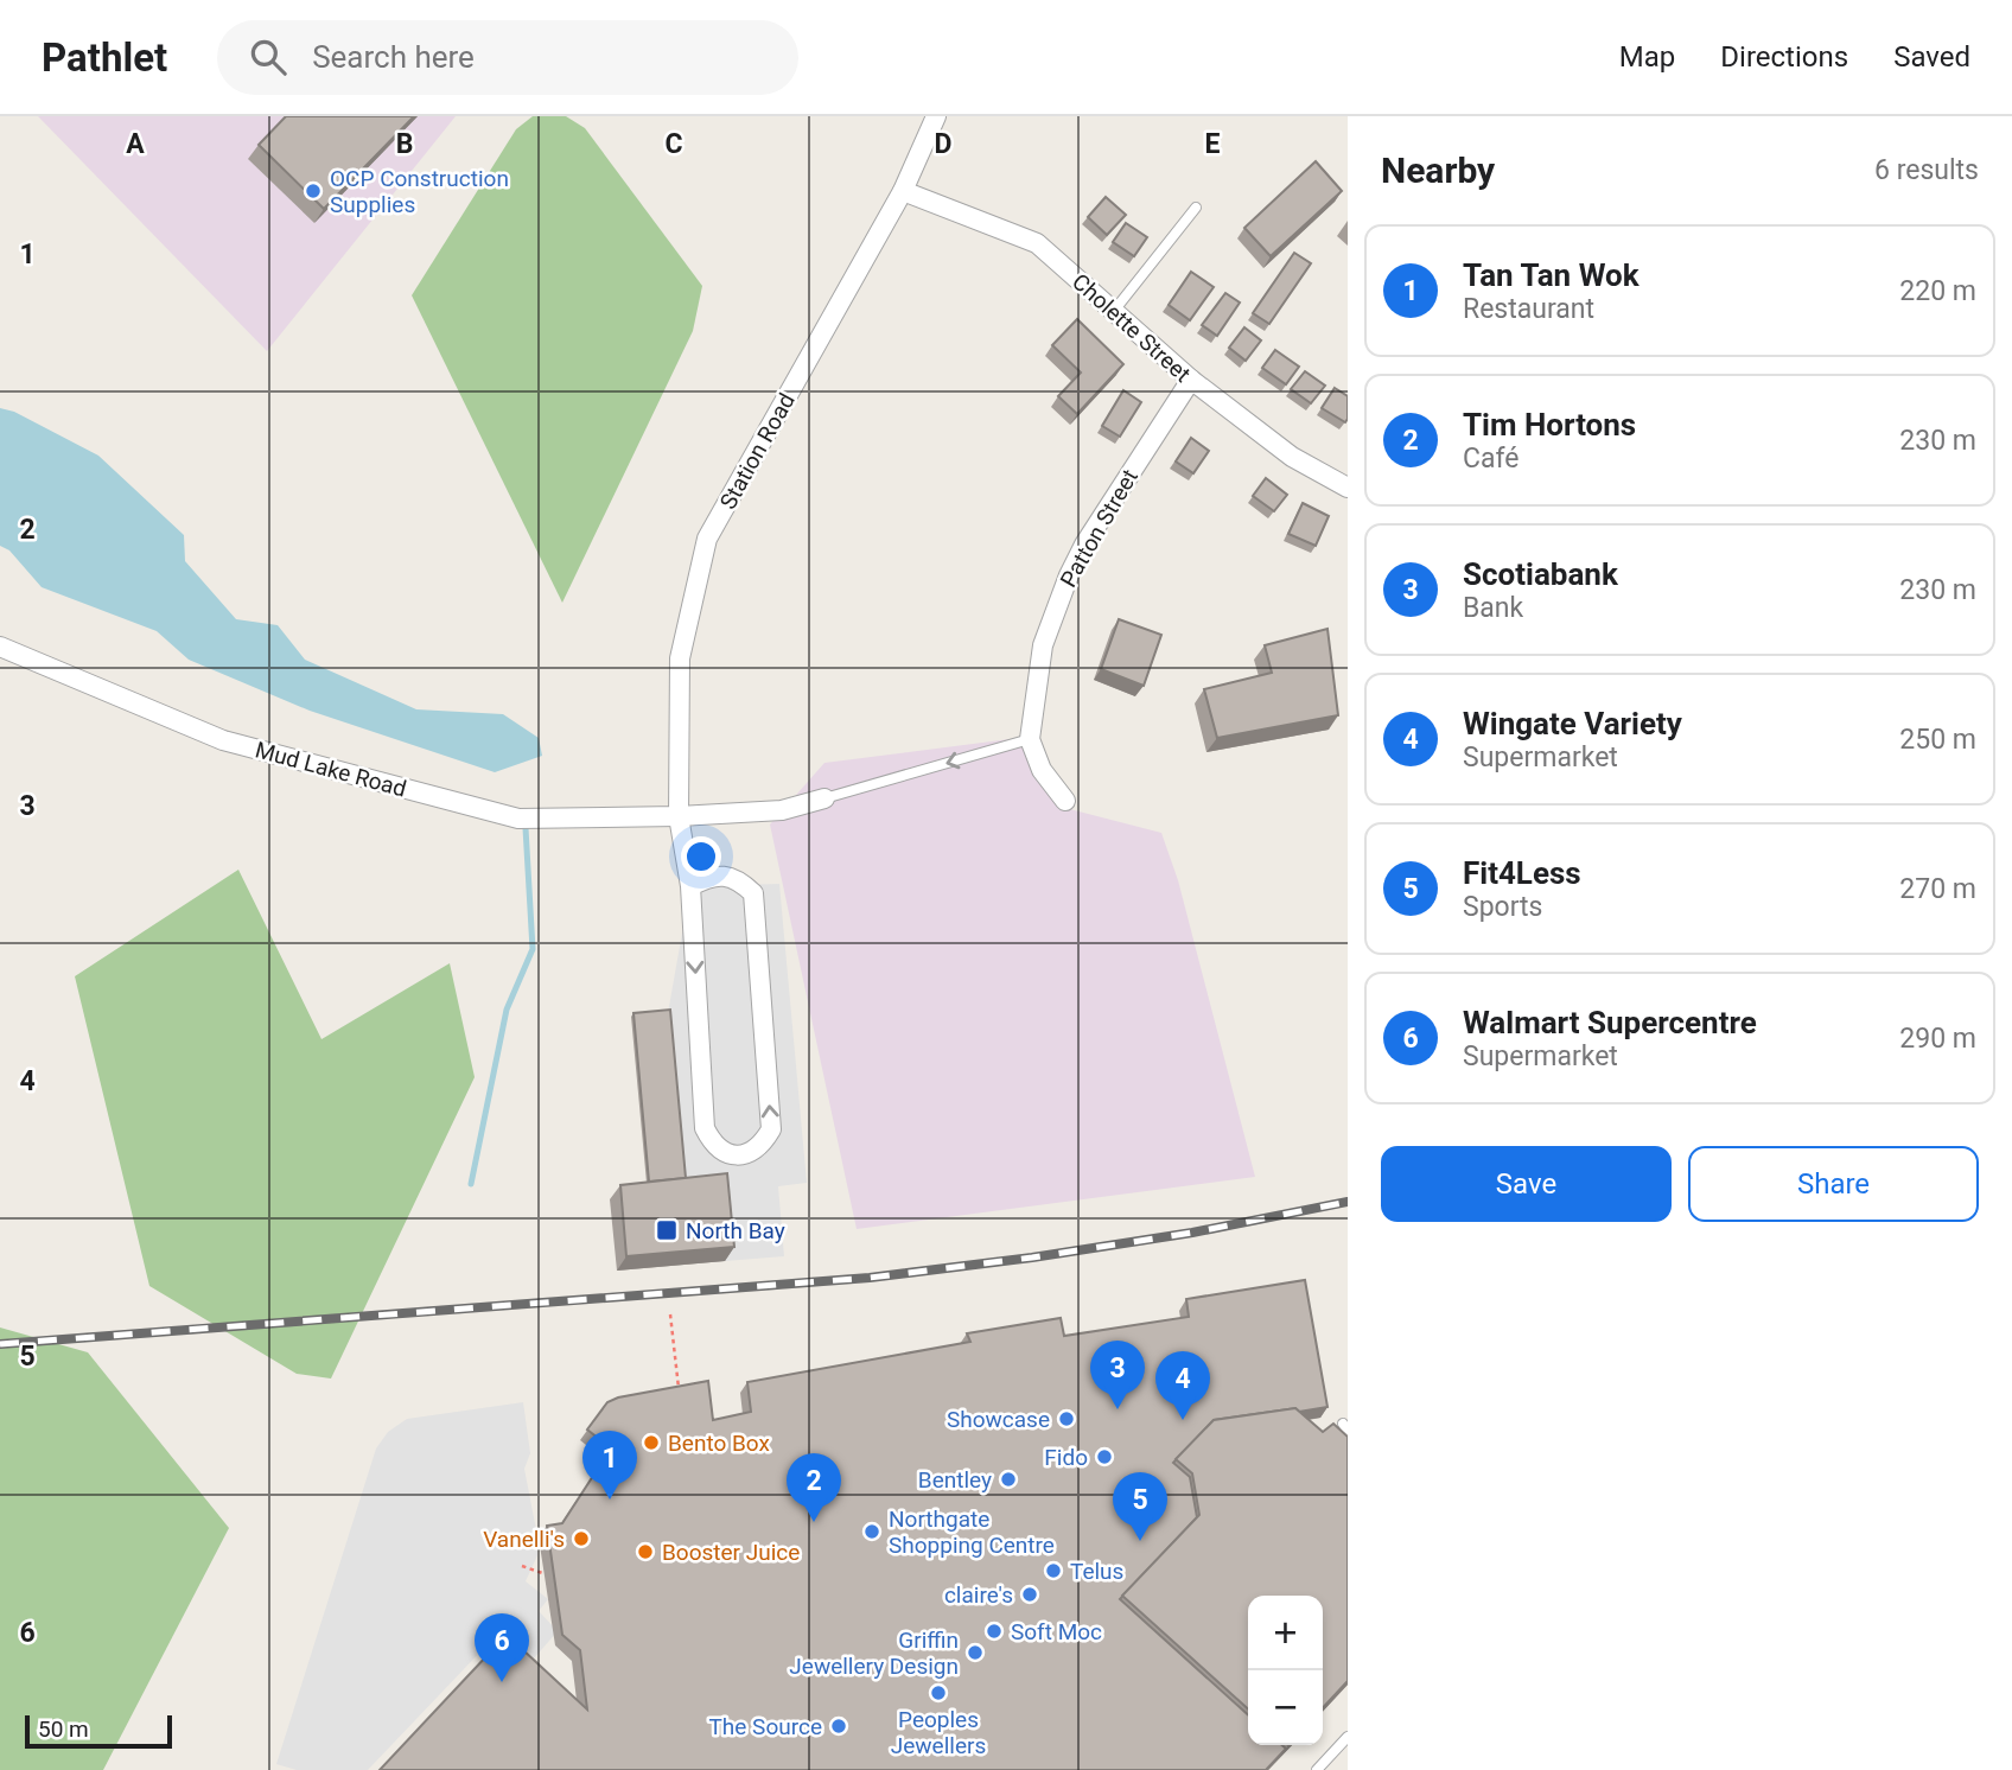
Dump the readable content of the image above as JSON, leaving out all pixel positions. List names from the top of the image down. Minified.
{"streets":{"street":["Cholette Street","Station Road","Patton Street","Mud Lake Road"]},"crossings":[["Cholette Street","Station Road"],["Cholette Street","Patton Street"],["Station Road","Mud Lake Road"]],"places":{"other":["OCP Construction Supplies","Showcase","Bento Box","Fido","Bentley","Northgate Shopping Centre","Vanelli's","Booster Juice","Telus","claire's","Soft Moc","Griffin Jewellery Design","Peoples Jewellers","The Source"],"transit":["North Bay"]},"scale_bar":"50 m","page":{"header":"Pathlet","search":"Search here","nav":["Map","Directions","Saved"],"heading":["Nearby","6 results"],"list":[{"mark":"1","name":"Tan Tan Wok","note":"Restaurant","value":"220 m"},{"mark":"2","name":"Tim Hortons","note":"Café","value":"230 m"},{"mark":"3","name":"Scotiabank","note":"Bank","value":"230 m"},{"mark":"4","name":"Wingate Variety","note":"Supermarket","value":"250 m"},{"mark":"5","name":"Fit4Less","note":"Sports","value":"270 m"},{"mark":"6","name":"Walmart Supercentre","note":"Supermarket","value":"290 m"}],"buttons":["Save","Share"],"pins":["3","4","1","2","5","6"],"map_buttons":["+","−"],"scale":"50 m"},"grid":{"columns":["A","B","C","D","E"],"rows":["1","2","3","4","5","6"]}}
